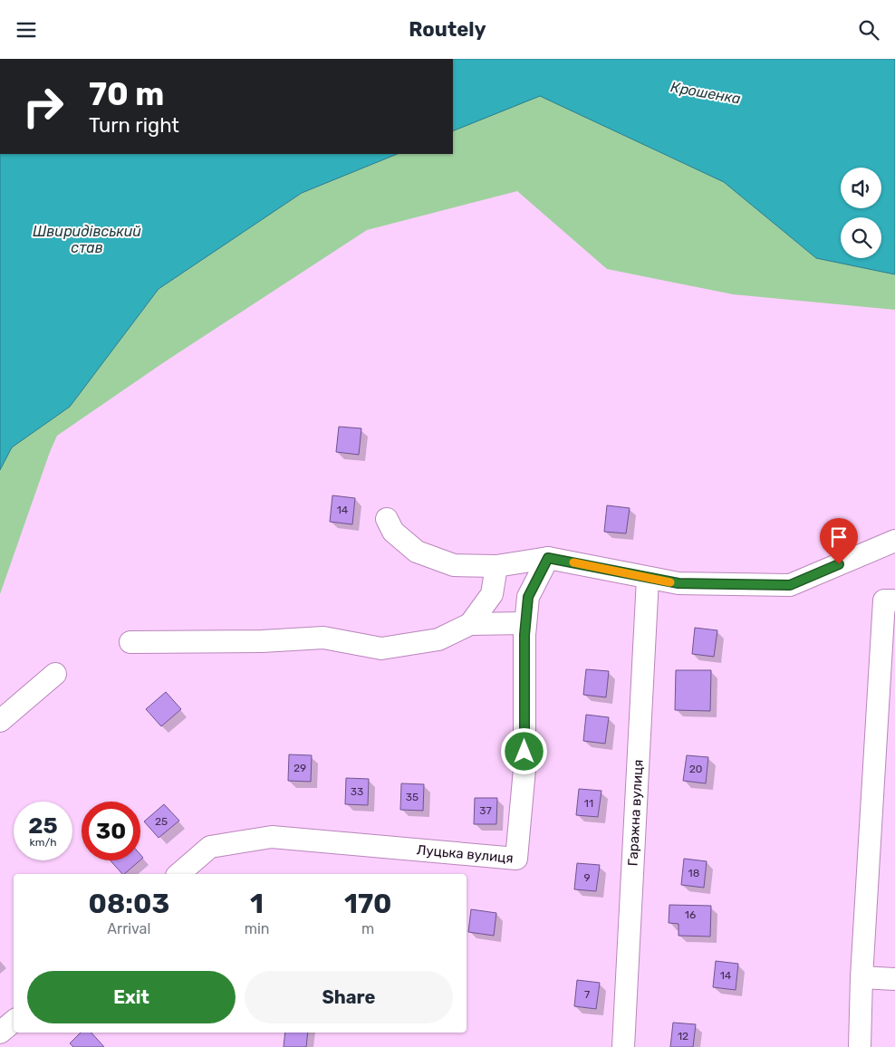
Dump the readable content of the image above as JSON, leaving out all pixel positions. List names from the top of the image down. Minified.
{"streets":{"street":["Гаражна вулиця","Луцька вулиця"]},"water":["Крошенка","Швиридівський став"],"house_numbers":["14","29","20","33","35","11","37","25","18","9","16","14","7","12"],"page":{"header":"Routely","turn":["70 m","Turn right"],"speed":"25 km/h","limit":"30","eta":["08:03","Arrival","1","min","170","m"],"buttons":["Exit","Share"]}}
